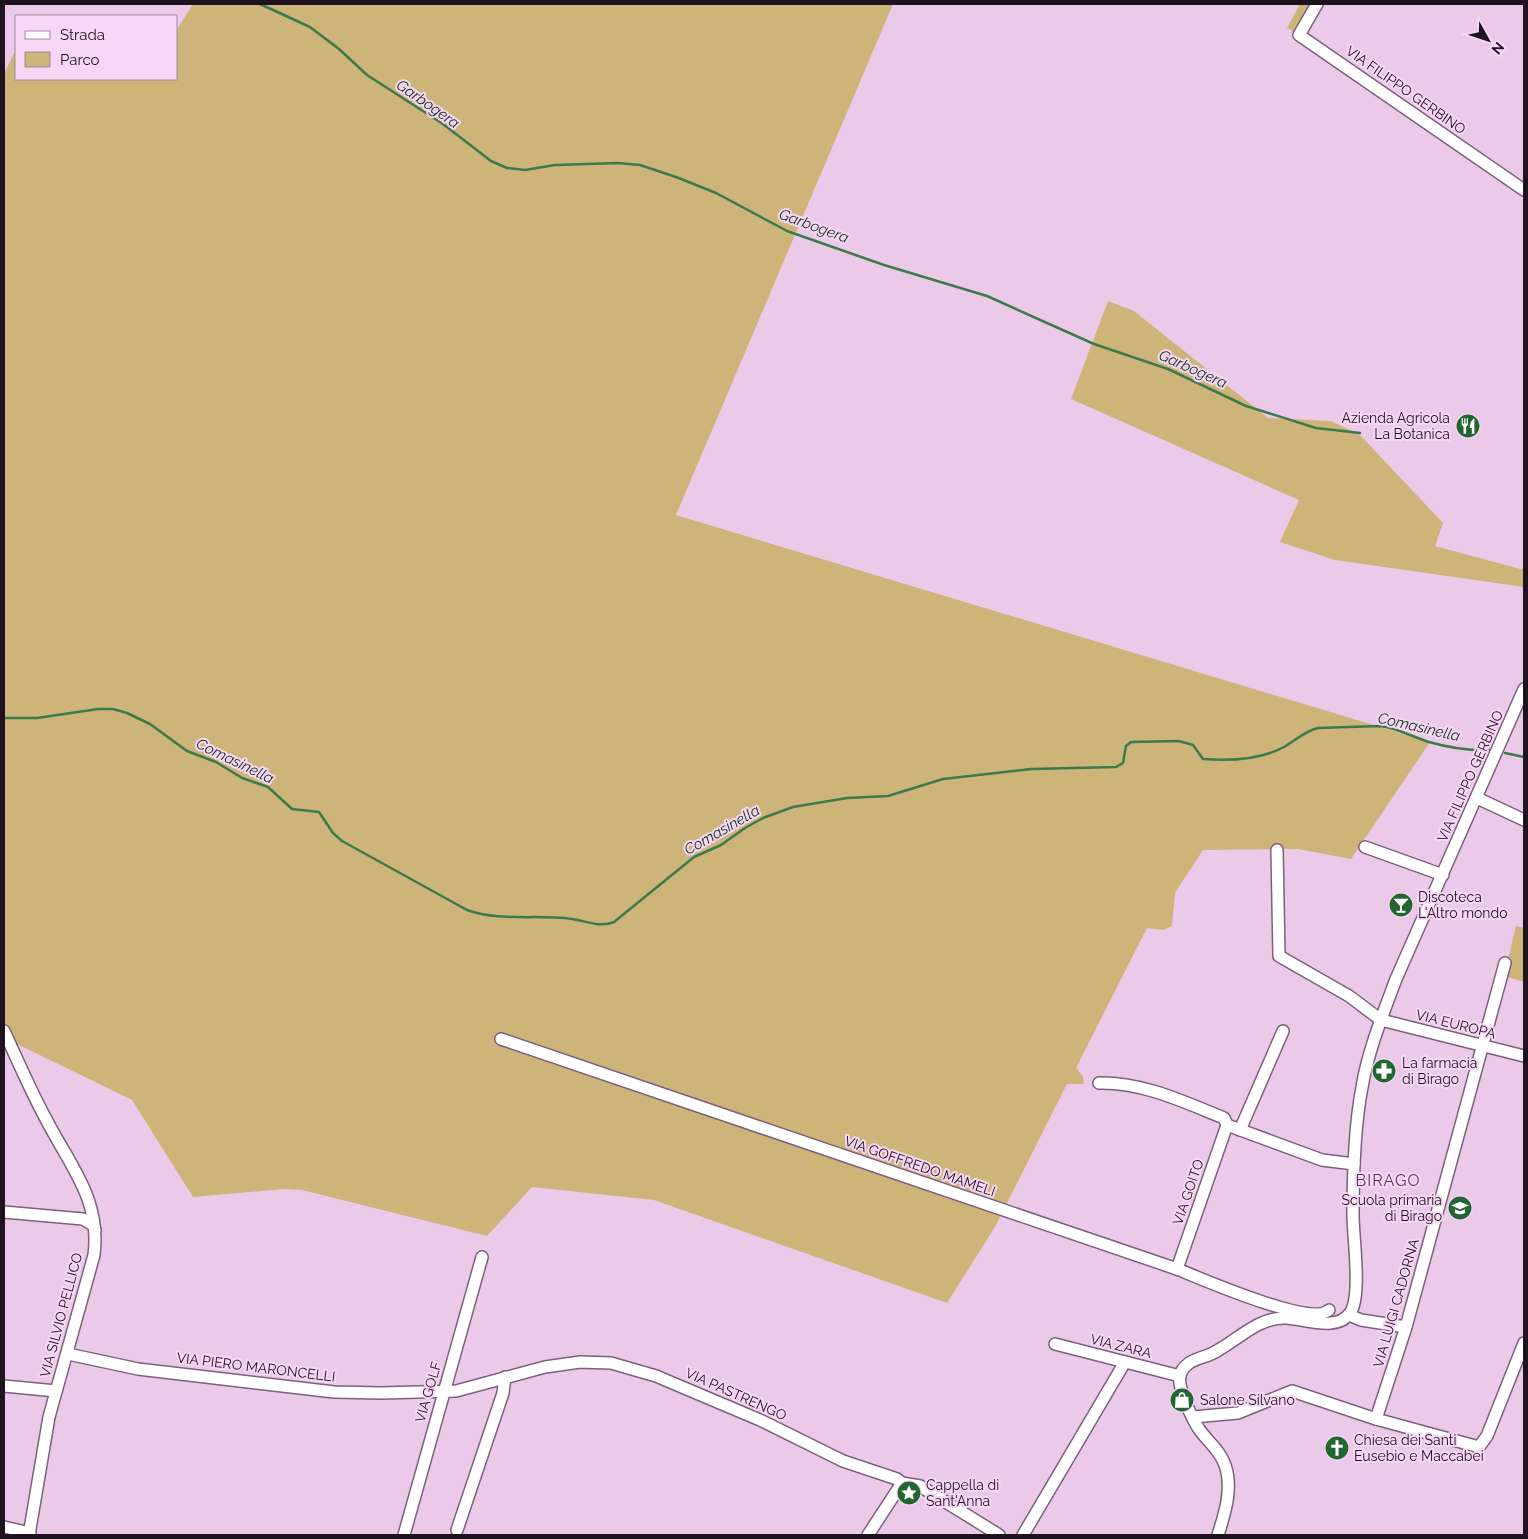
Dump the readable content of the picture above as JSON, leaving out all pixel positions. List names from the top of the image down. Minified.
{"streets":{"street":["VIA FILIPPO GERBINO","VIA EUROPA","VIA GOFFREDO MAMELI","VIA GOITO","VIA LUIGI CADORNA","VIA SILVIO PELLICO","VIA ZARA","VIA PIERO MARONCELLI","VIA GOLF","VIA PASTRENGO"]},"crossings":[["VIA FILIPPO GERBINO","VIA EUROPA"],["VIA EUROPA","VIA LUIGI CADORNA"],["VIA GOFFREDO MAMELI","VIA GOITO"],["VIA SILVIO PELLICO","VIA PIERO MARONCELLI"],["VIA PIERO MARONCELLI","VIA GOLF"],["VIA PIERO MARONCELLI","VIA PASTRENGO"],["VIA GOLF","VIA PASTRENGO"]],"districts":["BIRAGO"],"water":["Garbogera","Comasinella"],"places":{"restaurant":["Azienda Agricola La Botanica"],"bar":["Discoteca L'Altro mondo"],"pharmacy":["La farmacia di Birago"],"school or university":["Scuola primaria di Birago"],"shop":["Salone Silvano"],"church":["Chiesa dei Santi Eusebio e Maccabei"],"place":["Cappella di Sant'Anna"]},"legend":["Strada","Parco"],"north":"bottom right"}
